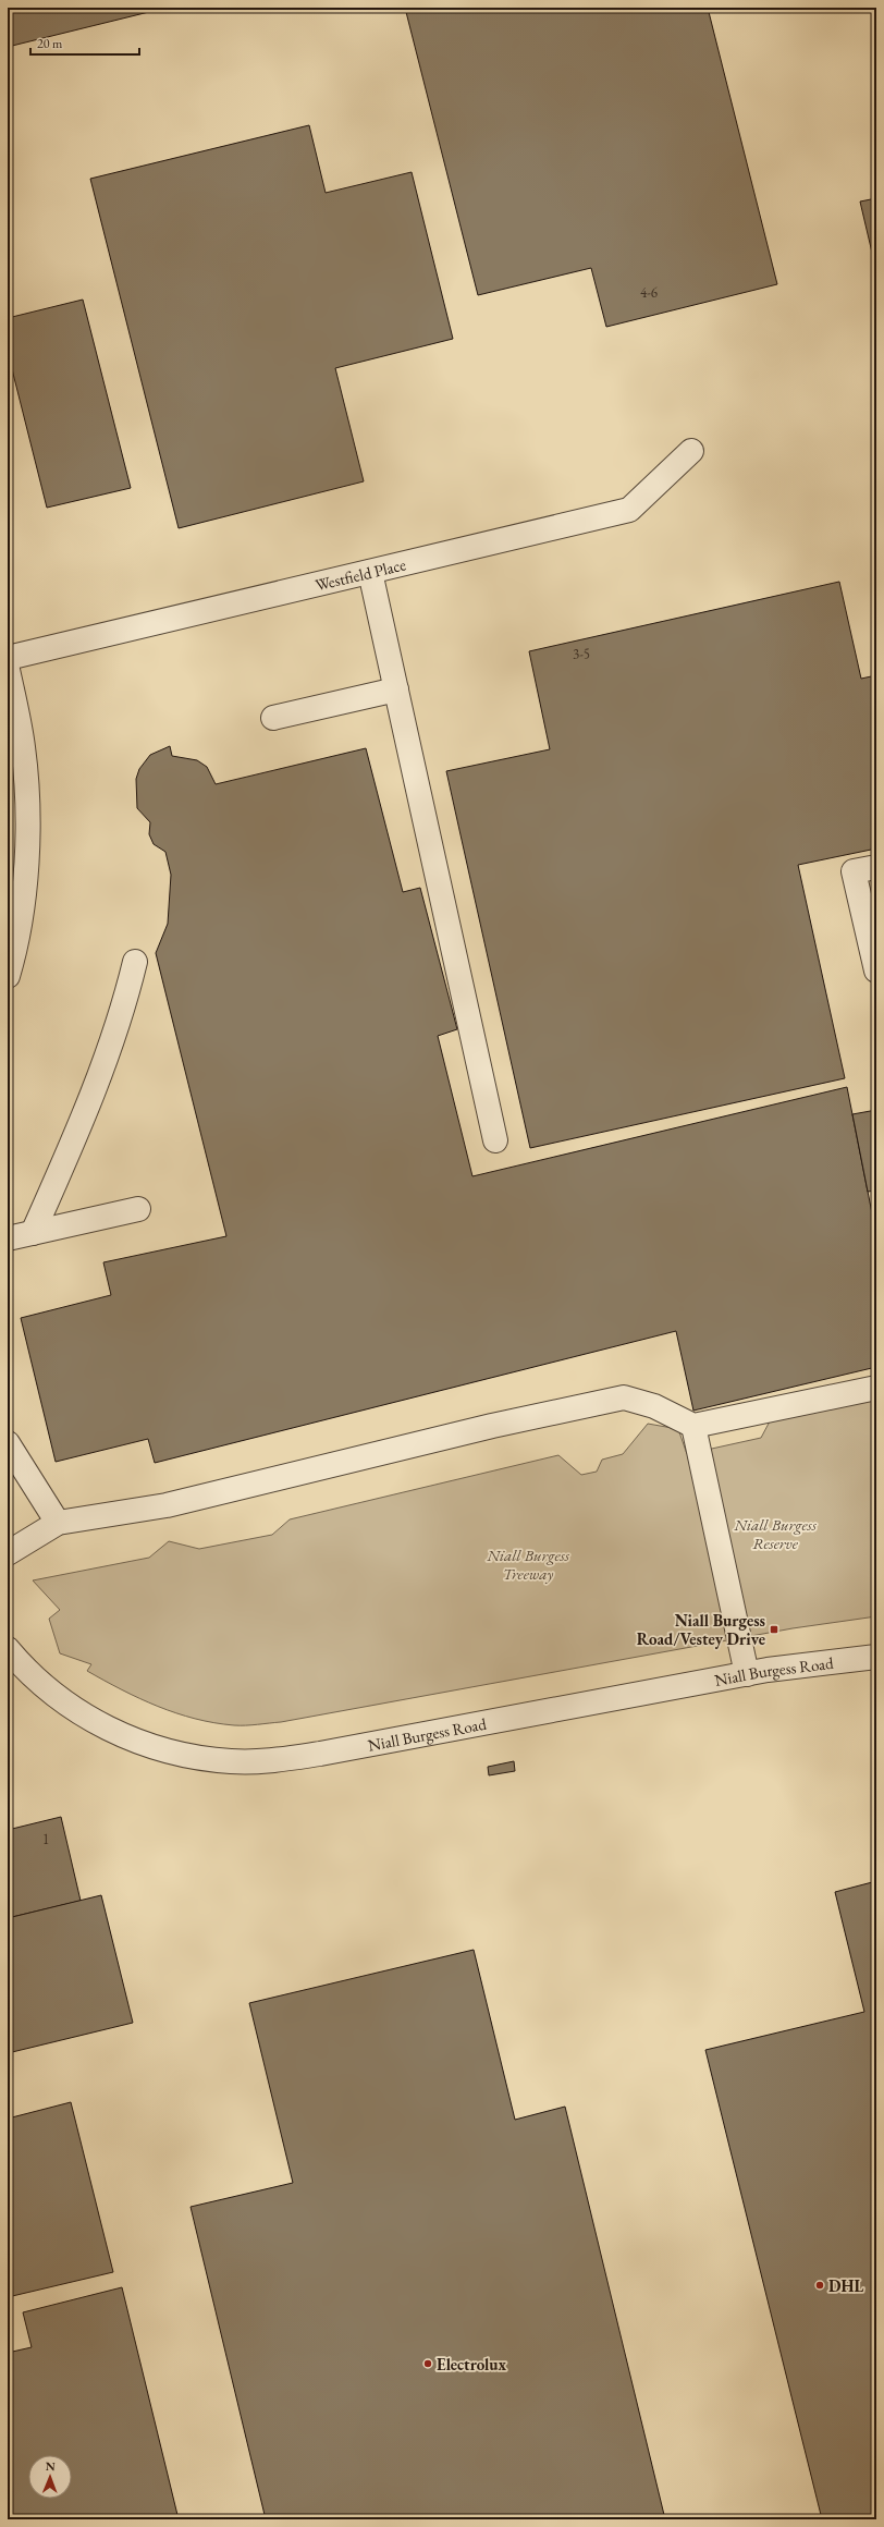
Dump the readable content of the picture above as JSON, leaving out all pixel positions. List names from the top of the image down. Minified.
{"streets":{"street":["Westfield Place","Niall Burgess Road"]},"parks":["Niall Burgess Reserve","Niall Burgess Treeway"],"places":{"transit":["Niall Burgess Road/Vestey Drive"],"other":["DHL","Electrolux"]},"house_numbers":["4-6","3-5","1"],"scale_bar":"20 m","north":"top"}
